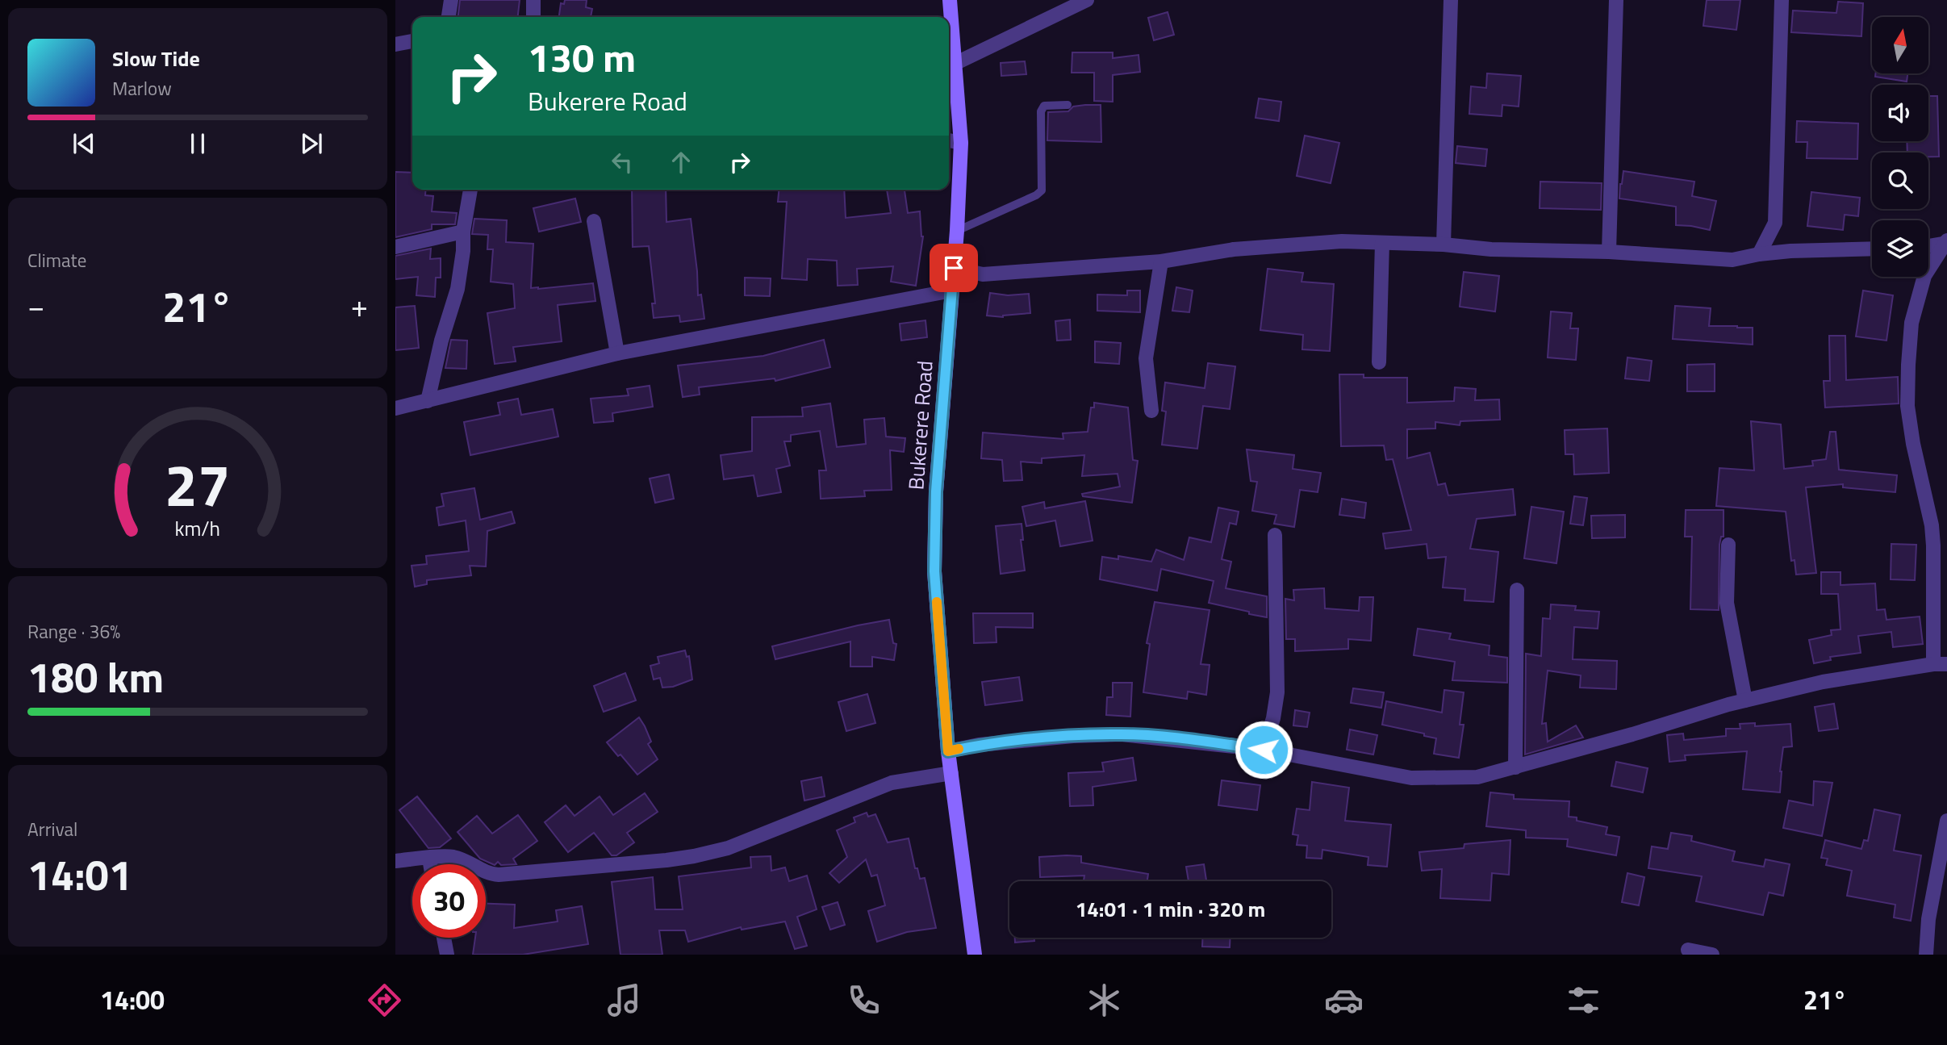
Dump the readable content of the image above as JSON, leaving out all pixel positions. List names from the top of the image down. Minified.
{"streets":{"main road":["Bukerere Road"]},"north":"top","page":{"turn":["130 m","Bukerere Road"],"song":["Slow Tide","Marlow"],"tile":["Climate",["Range · 36%","180 km"],["Arrival","14:01"]],"heat":["−","21°","+"],"limit":"30","trip":"14:01 · 1 min · 320 m","tabs":["14:00","21°"],"gauge":["27","km/h"]}}
